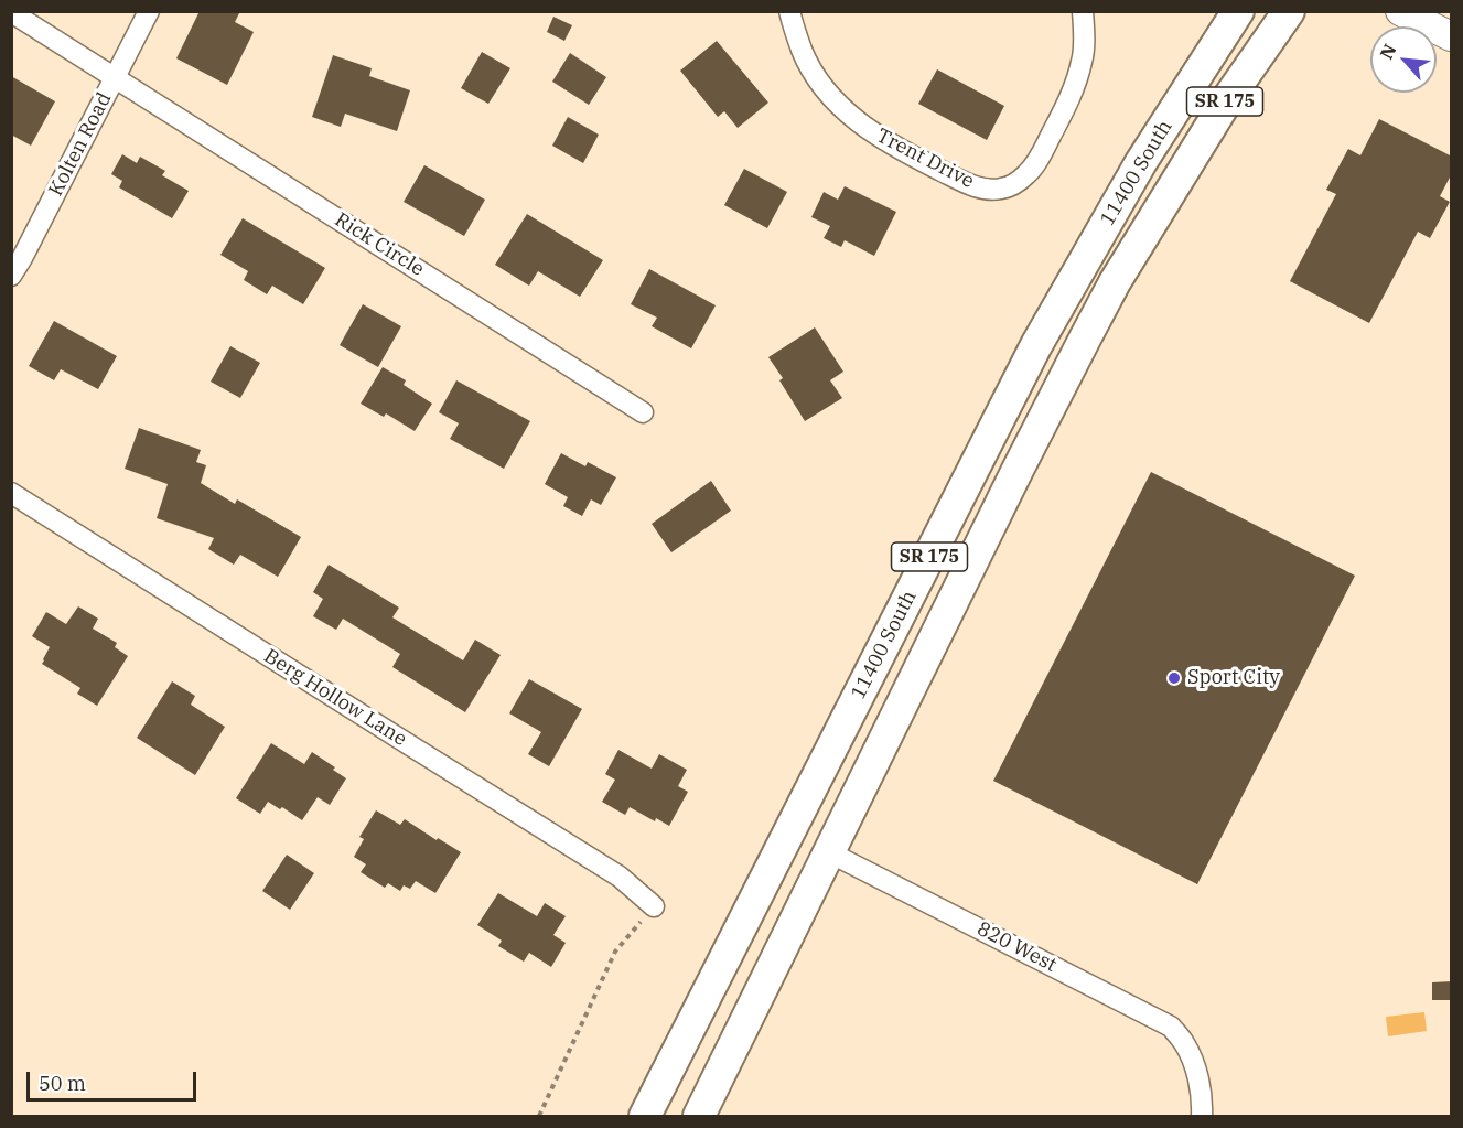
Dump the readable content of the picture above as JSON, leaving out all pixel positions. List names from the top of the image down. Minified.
{"streets":{"main road":["SR 175","11400 South"],"street":["Kolten Road","Trent Drive","Rick Circle","Berg Hollow Lane","820 West"]},"crossings":[["Kolten Road","Rick Circle"],["11400 South","820 West"]],"places":["Sport City"],"scale_bar":"50 m","north":"top left"}
